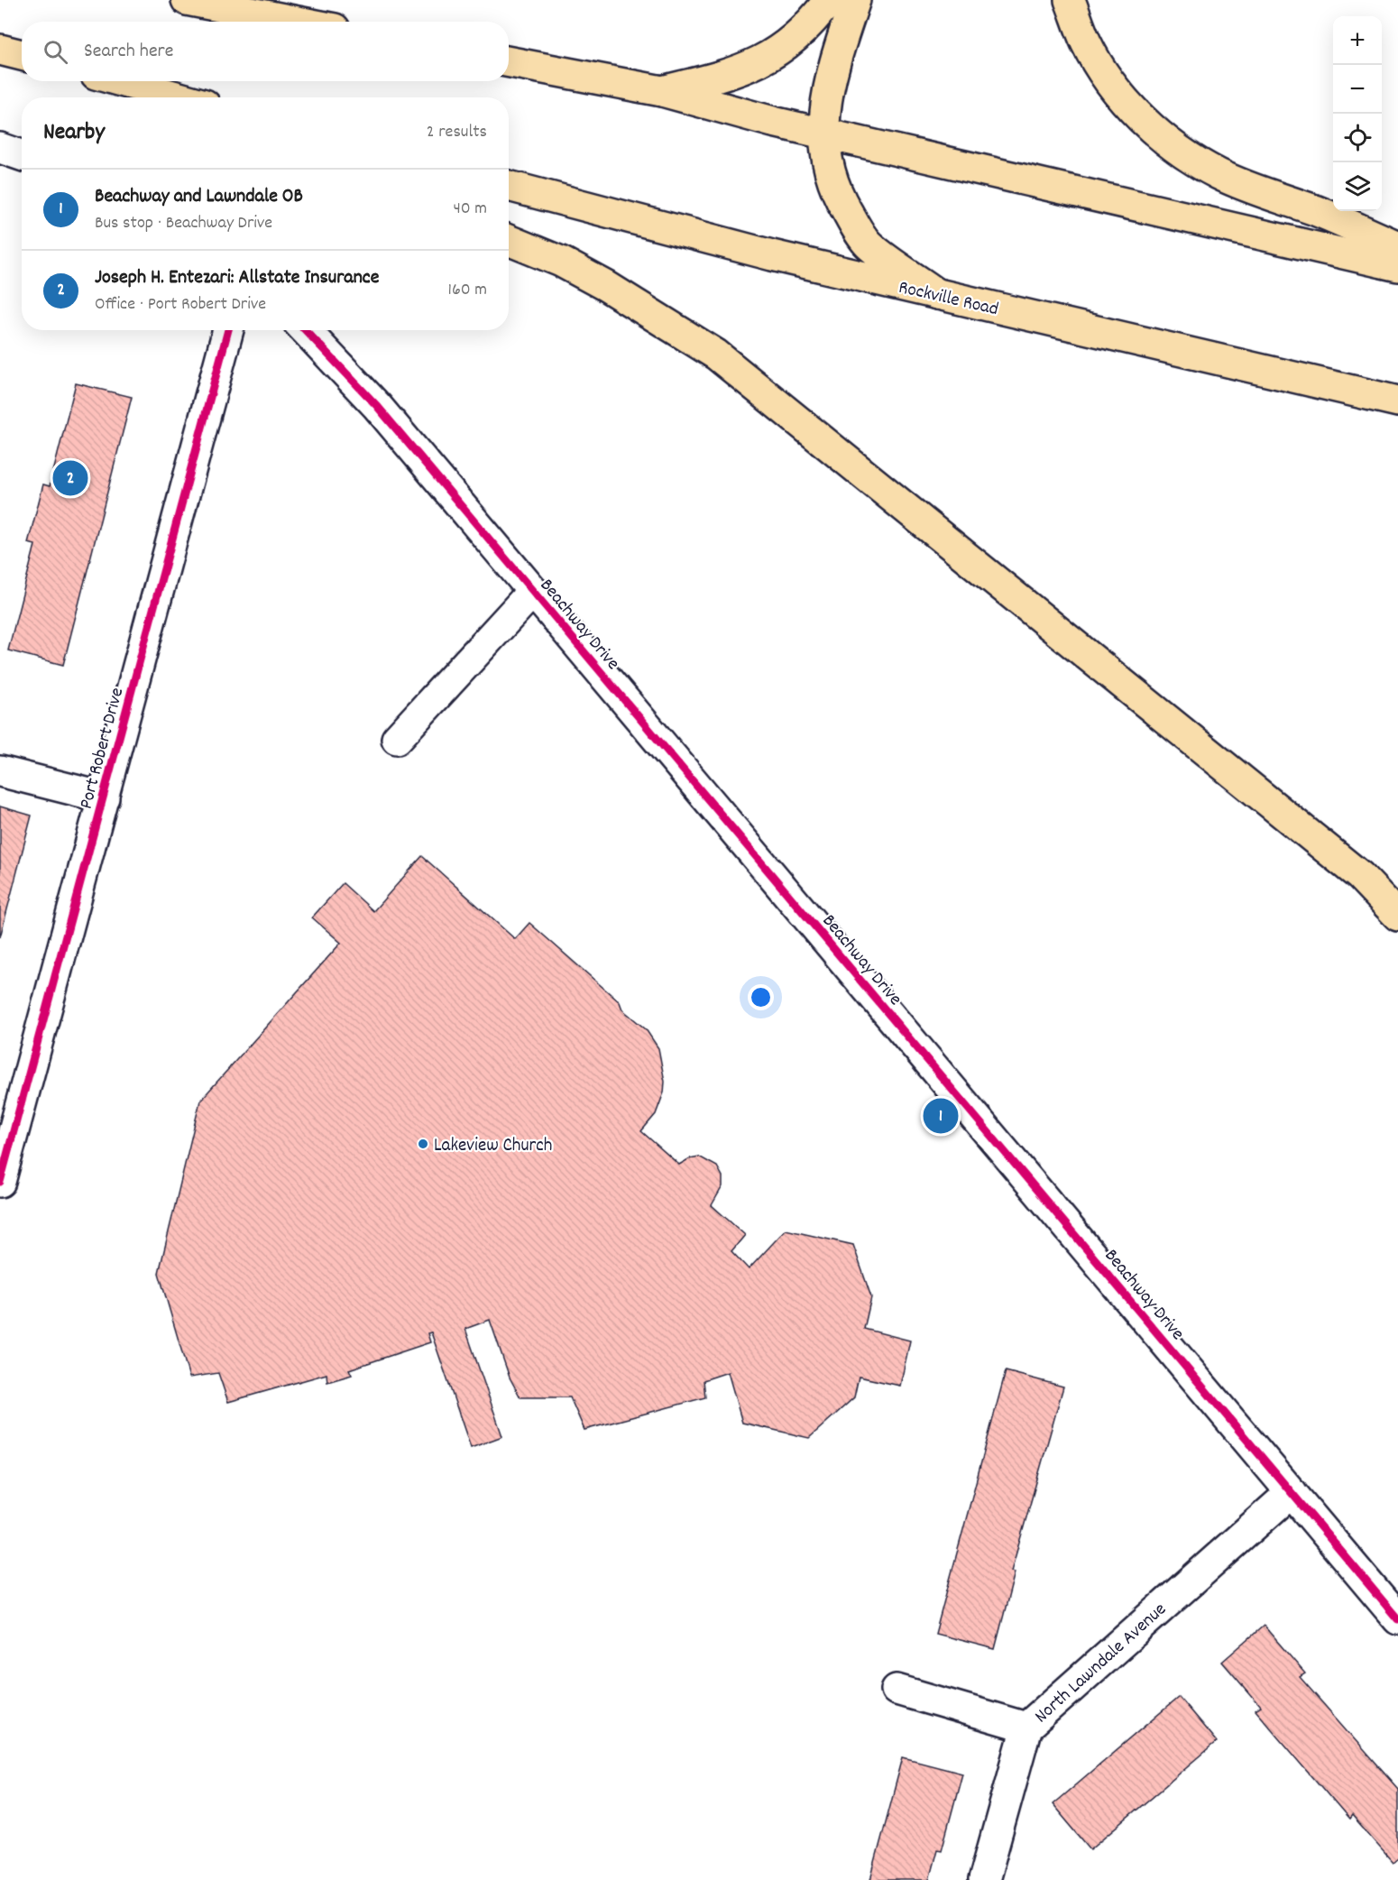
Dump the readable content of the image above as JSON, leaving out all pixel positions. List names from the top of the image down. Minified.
{"streets":{"main road":["Rockville Road"],"street":["Beachway Drive","Port Robert Drive","North Lawndale Avenue"]},"crossings":[["Beachway Drive","North Lawndale Avenue"]],"places":["Lakeview Church"],"page":{"map_buttons":["+","−"],"search":"Search here","heading":["Nearby","2 results"],"list":[{"mark":"1","name":"Beachway and Lawndale OB","note":"Bus stop · Beachway Drive","value":"40 m"},{"mark":"2","name":"Joseph H. Entezari: Allstate Insurance","note":"Office · Port Robert Drive","value":"160 m"}],"pins":["2","1"]}}
